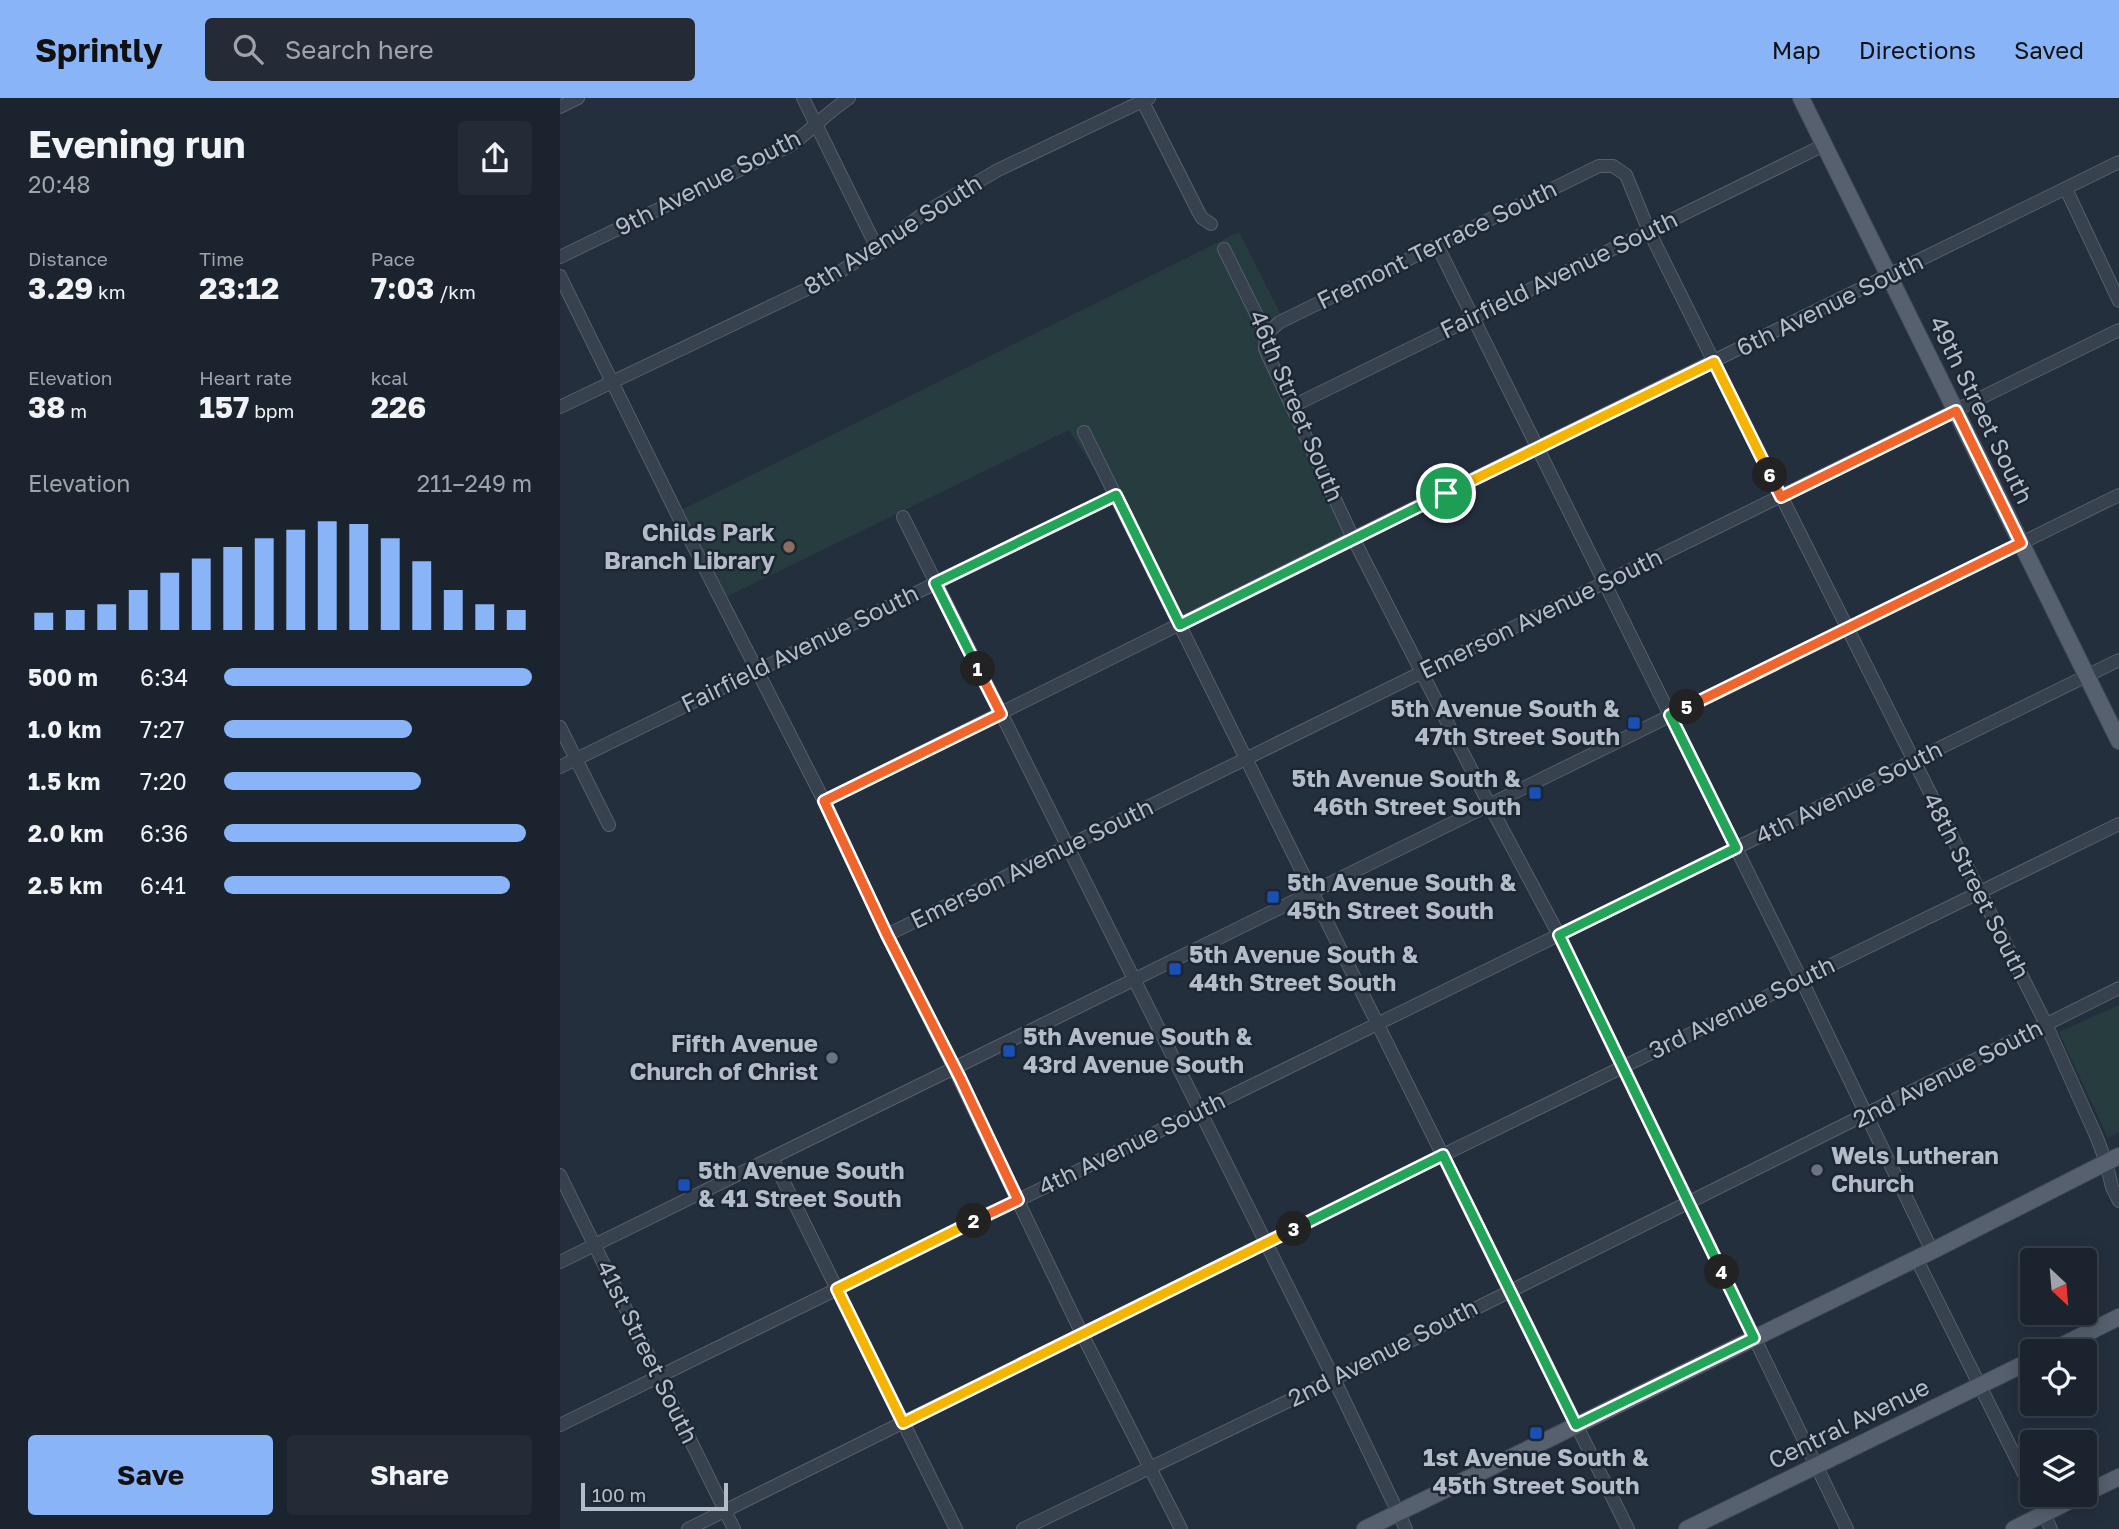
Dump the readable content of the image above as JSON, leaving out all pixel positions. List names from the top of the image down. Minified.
{"streets":{"main road":["49th Street South","Central Avenue"],"street":["9th Avenue South","8th Avenue South","Fremont Terrace South","Fairfield Avenue South","6th Avenue South","46th Street South","Emerson Avenue South","4th Avenue South","48th Street South","3rd Avenue South","2nd Avenue South","41st Street South"]},"crossings":[["Fremont Terrace South","46th Street South"],["Fremont Terrace South","48th Street South"],["Fairfield Avenue South","46th Street South"],["Fairfield Avenue South","49th Street South"],["Fairfield Avenue South","48th Street South"],["6th Avenue South","46th Street South"],["6th Avenue South","49th Street South"],["6th Avenue South","48th Street South"],["46th Street South","Emerson Avenue South"],["46th Street South","4th Avenue South"],["46th Street South","3rd Avenue South"],["46th Street South","2nd Avenue South"],["46th Street South","Central Avenue"],["49th Street South","Emerson Avenue South"],["49th Street South","4th Avenue South"],["Emerson Avenue South","48th Street South"],["4th Avenue South","48th Street South"],["4th Avenue South","41st Street South"],["48th Street South","3rd Avenue South"],["48th Street South","2nd Avenue South"],["3rd Avenue South","41st Street South"]],"places":{"other":["Childs Park Branch Library","Fifth Avenue Church of Christ","Wels Lutheran Church"],"transit":["5th Avenue South & 47th Street South","5th Avenue South & 46th Street South","5th Avenue South & 45th Street South","5th Avenue South & 44th Street South","5th Avenue South & 43rd Avenue South","5th Avenue South & 41 Street South","1st Avenue South & 45th Street South"]},"scale_bar":"100 m","north":"bottom right","page":{"header":"Sprintly","search":"Search here","nav":["Map","Directions","Saved"],"heading":["Evening run","20:48"],"stats":[["Distance","3.29 km"],["Time","23:12"],["Pace","7:03 /km"],["Elevation","38 m"],["Heart rate","157 bpm"],["kcal","226"]],"chart":["Elevation","211–249 m"],"pins":["6","1","5","2","3","4"],"list":[{"name":"500 m","note":"6:34"},{"name":"1.0 km","note":"7:27"},{"name":"1.5 km","note":"7:20"},{"name":"2.0 km","note":"6:36"},{"name":"2.5 km","note":"6:41"}],"buttons":["Save","Share"],"scale":"100 m"}}
